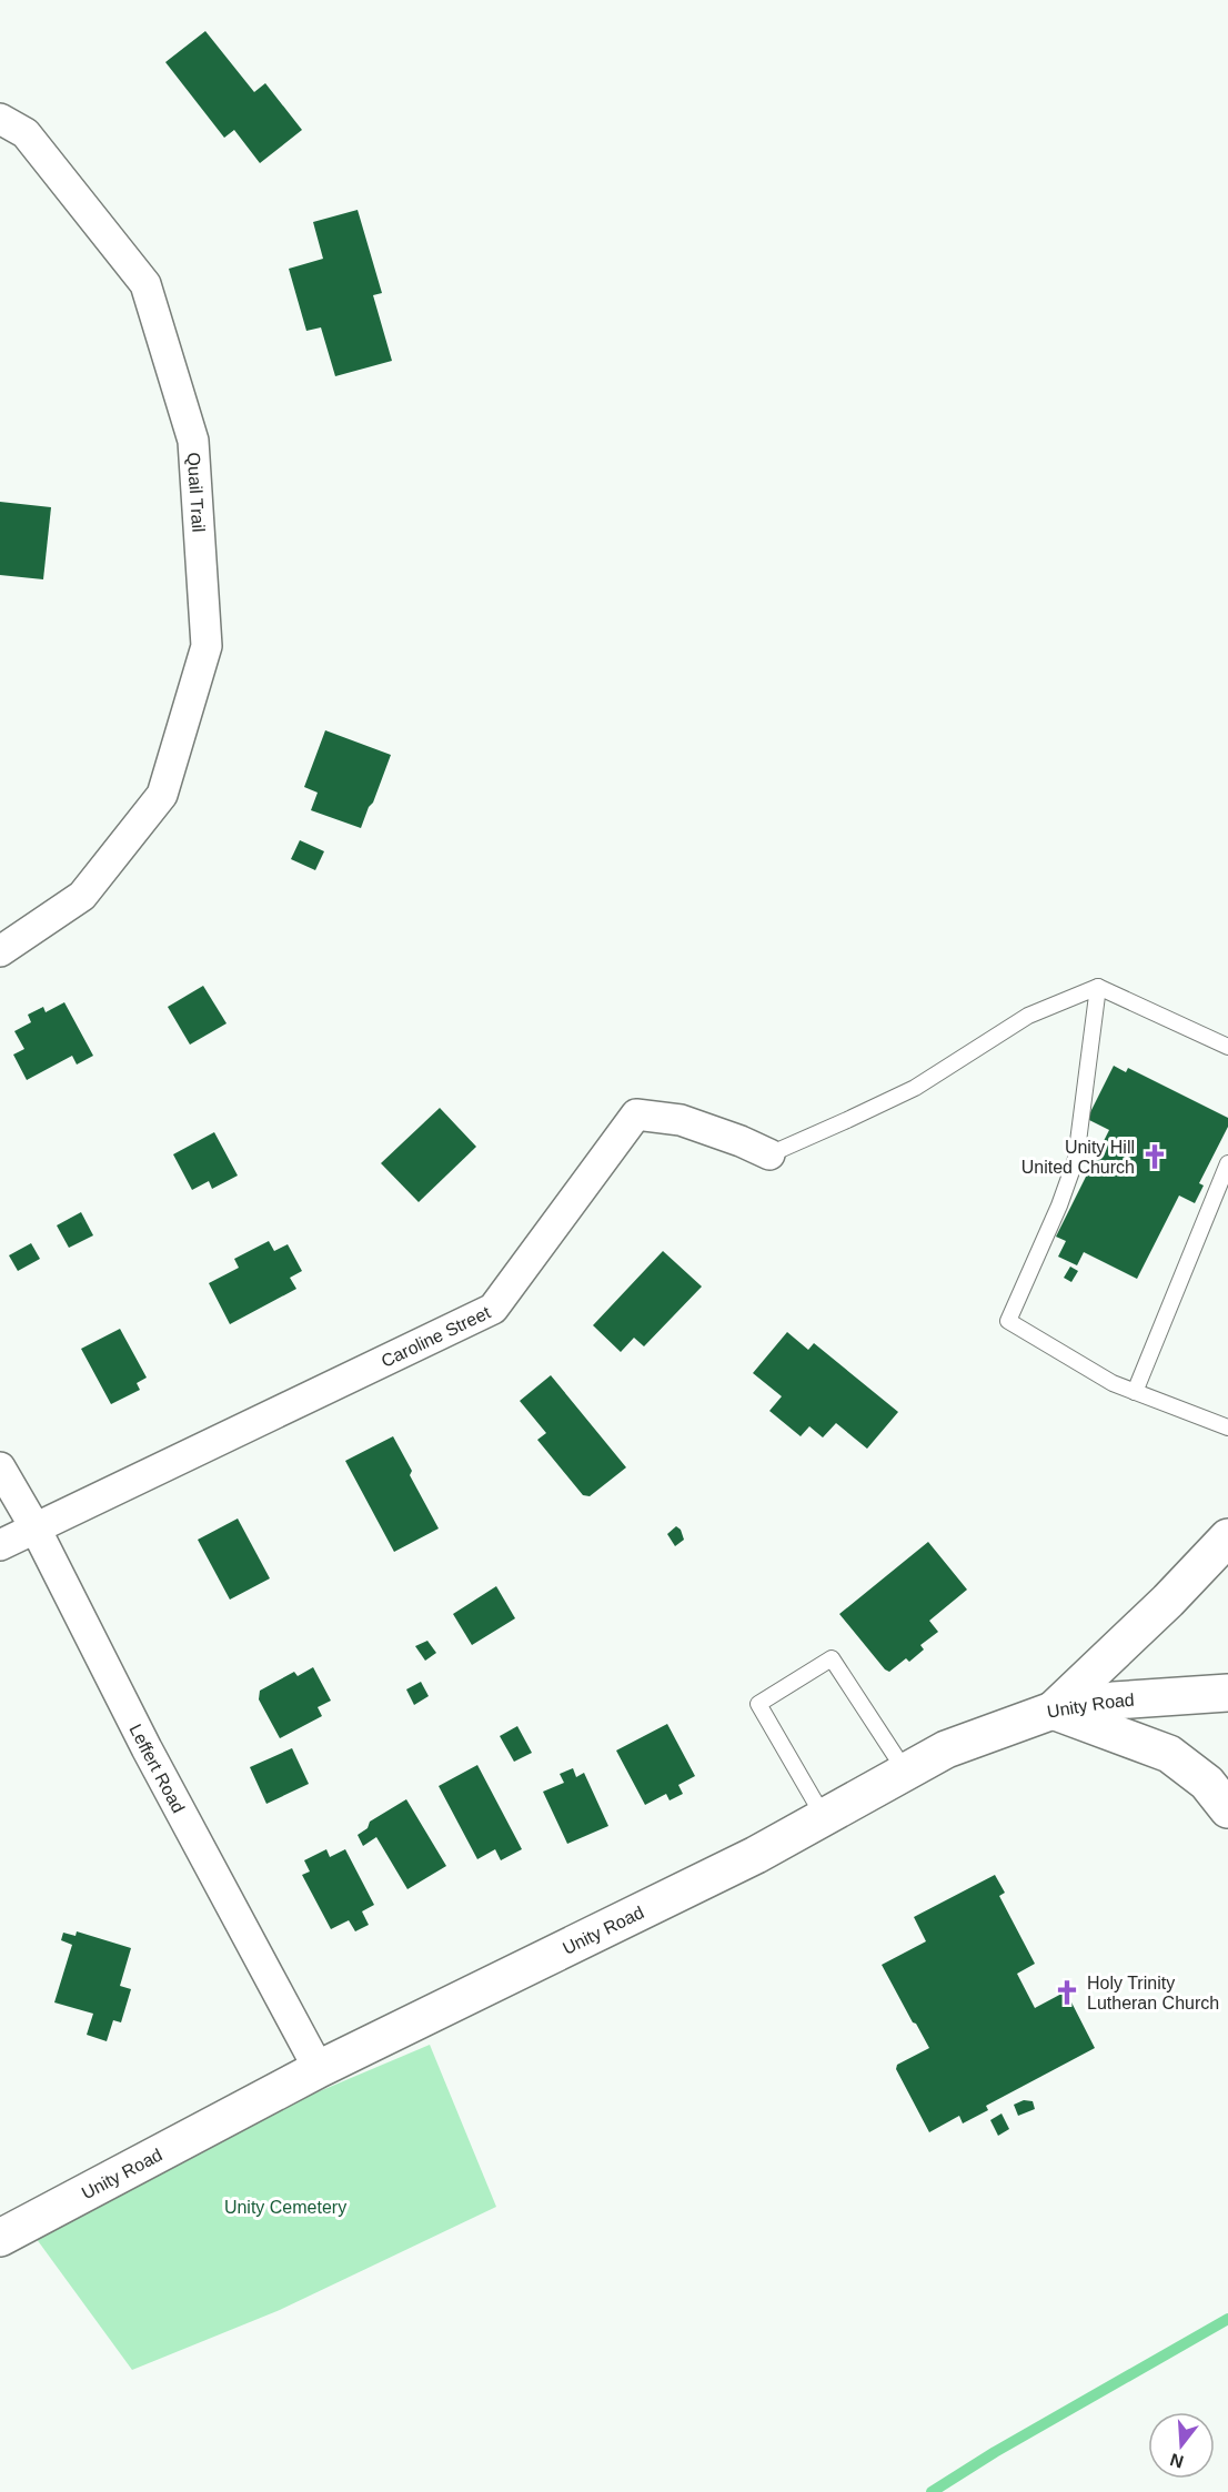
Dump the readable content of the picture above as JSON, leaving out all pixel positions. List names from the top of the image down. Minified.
{"streets":{"main road":["Unity Road"],"street":["Quail Trail","Caroline Street","Leffert Road"]},"crossings":[["Caroline Street","Leffert Road"],["Unity Road","Leffert Road"]],"parks":["Unity Cemetery"],"places":{"church":["Unity Hill United Church","Holy Trinity Lutheran Church"]},"north":"bottom"}
